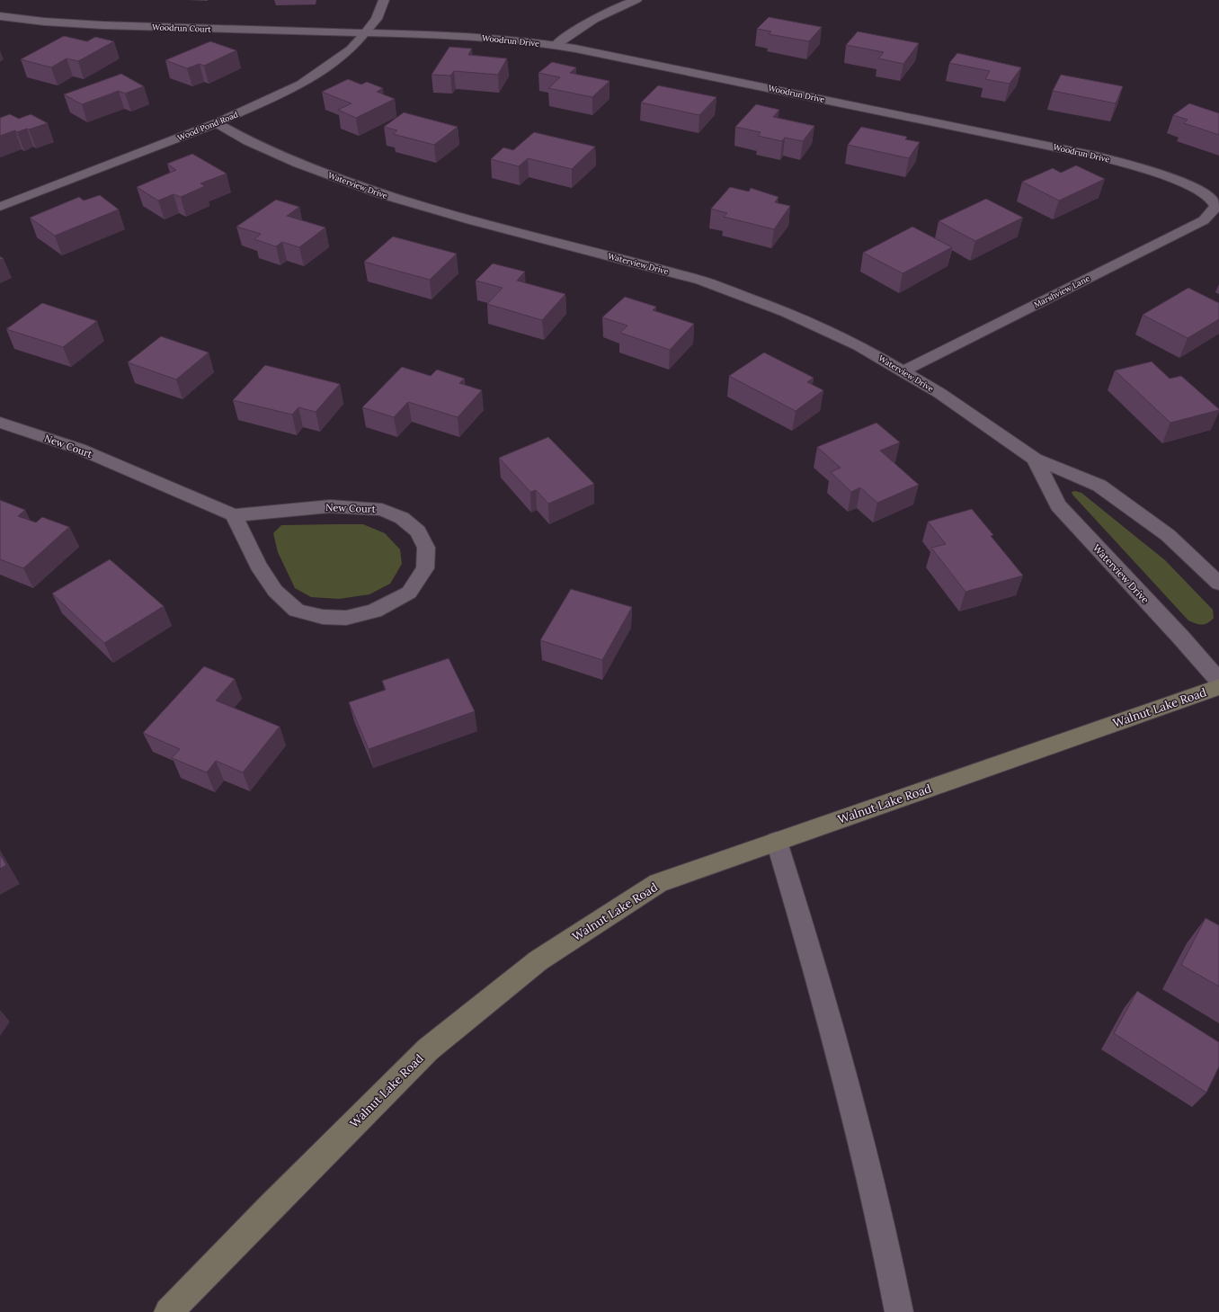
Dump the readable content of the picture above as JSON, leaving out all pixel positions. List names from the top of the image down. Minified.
{"streets":{"street":["Woodrun Court","Woodrun Drive","Wood Pond Road","Waterview Drive","Marshview Lane","New Court","Walnut Lake Road"]},"crossings":[["Woodrun Court","Woodrun Drive"],["Woodrun Court","Wood Pond Road"],["Woodrun Drive","Wood Pond Road"],["Woodrun Drive","Marshview Lane"],["Wood Pond Road","Waterview Drive"],["Waterview Drive","Marshview Lane"]]}
